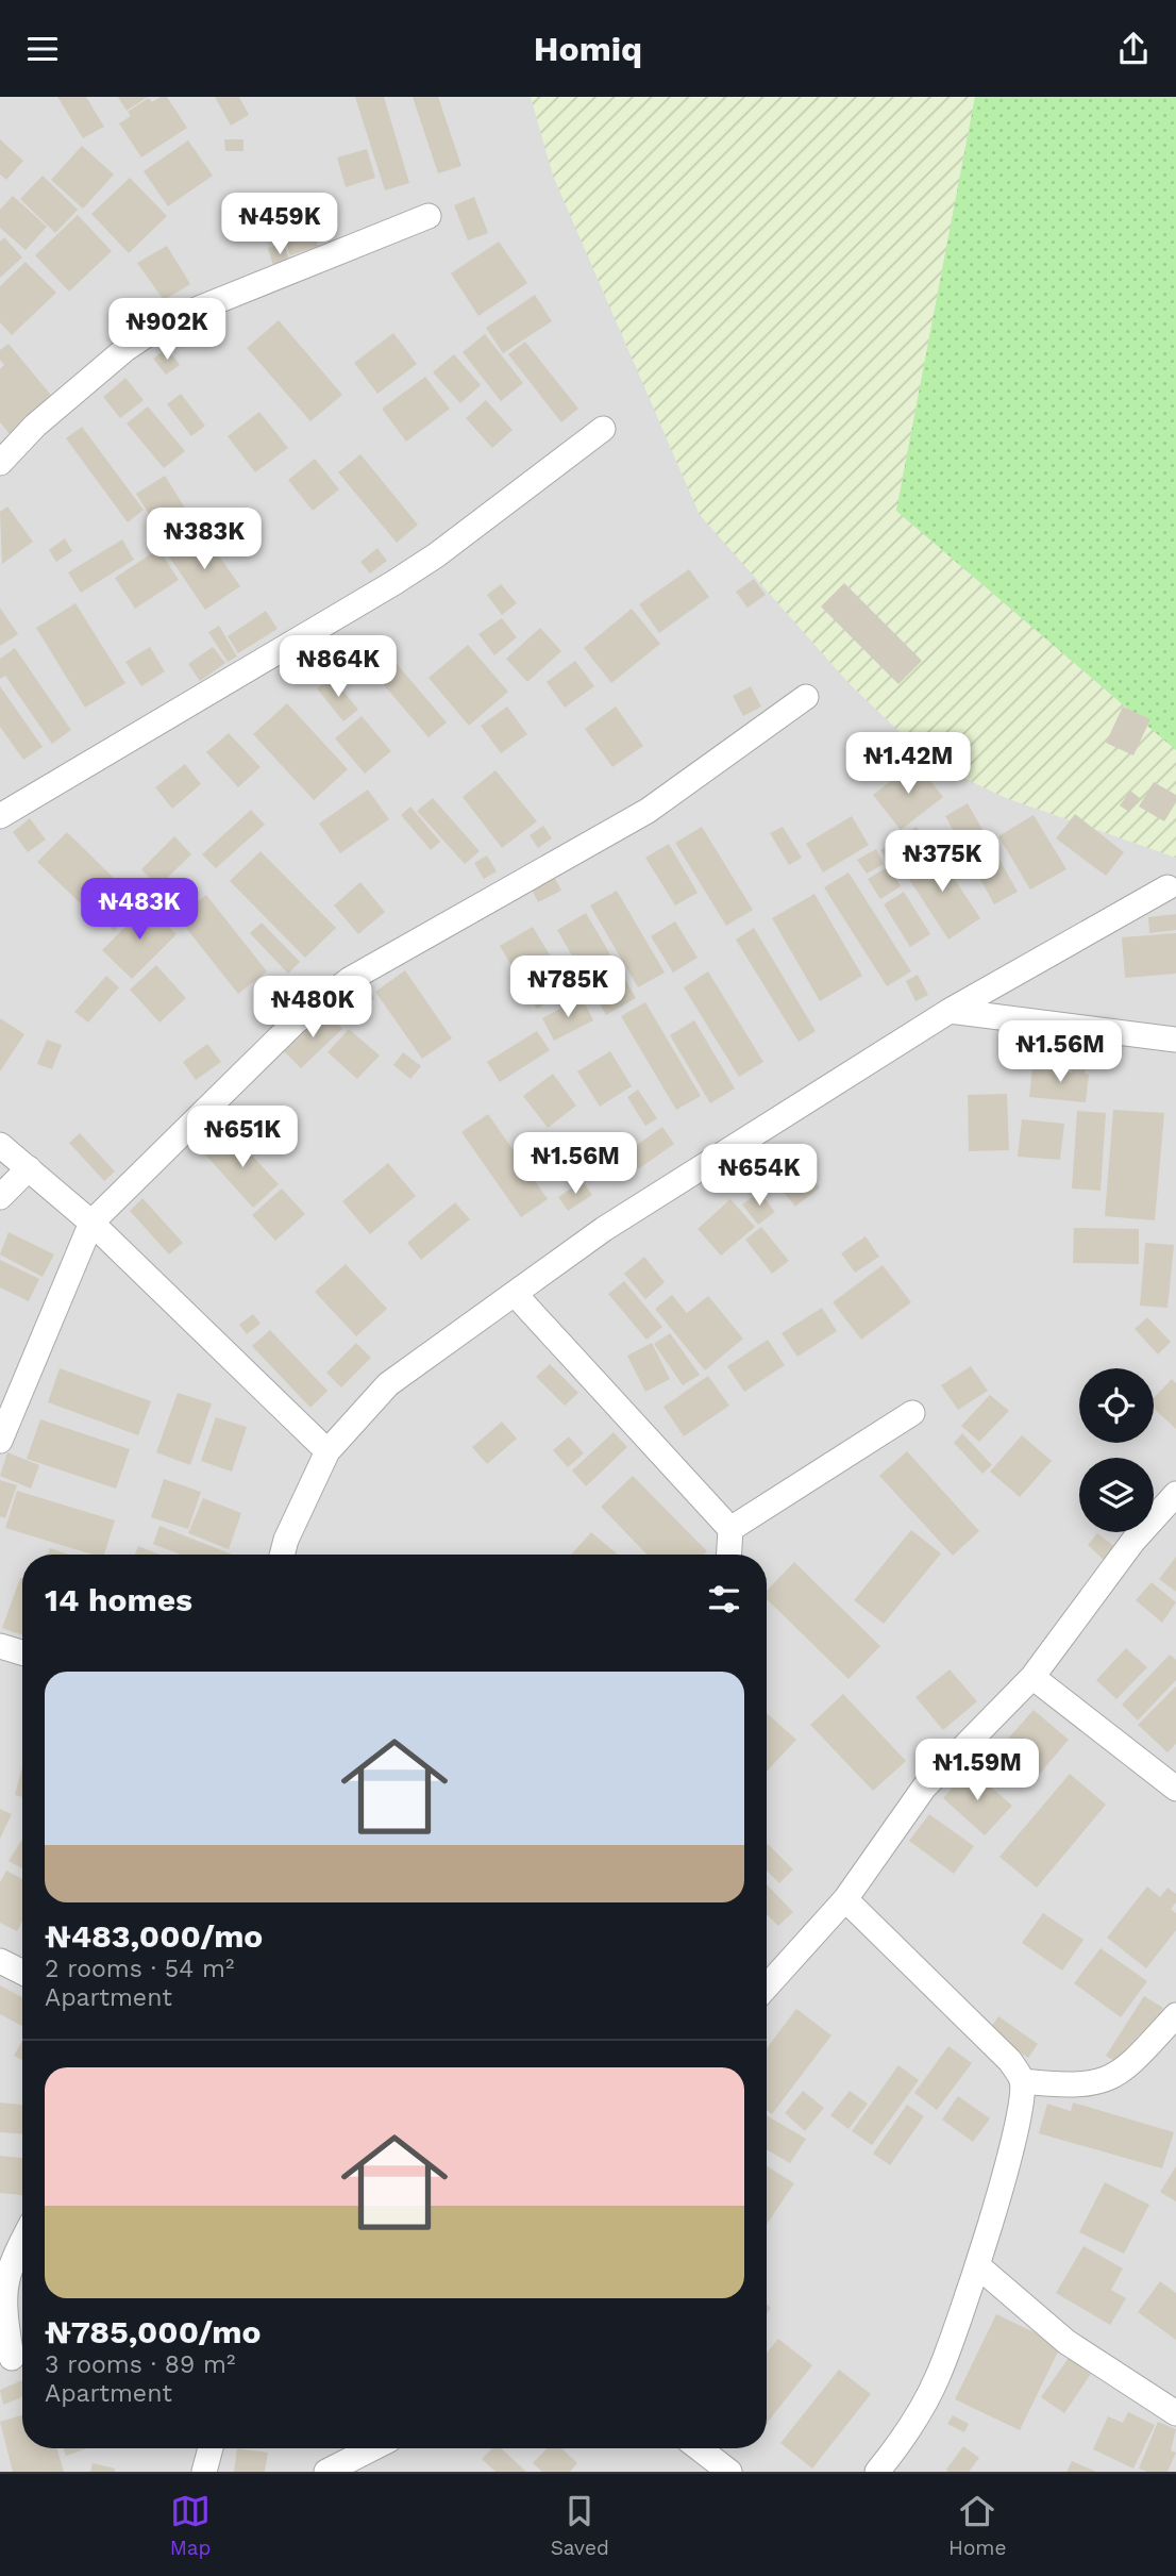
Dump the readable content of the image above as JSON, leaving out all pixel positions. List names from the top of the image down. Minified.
{"page":{"header":"Homiq","price":["₦459K","₦902K","₦383K","₦864K","₦1.42M","₦375K","₦483K","₦785K","₦480K","₦1.56M","₦651K","₦1.56M","₦654K","₦1.59M"],"heading":"14 homes","list":[{"name":"₦483,000/mo","note":"2 rooms · 54 m² · Apartment"},{"name":"₦785,000/mo","note":"3 rooms · 89 m² · Apartment"}],"tabs":["Map","Saved","Home"]}}
